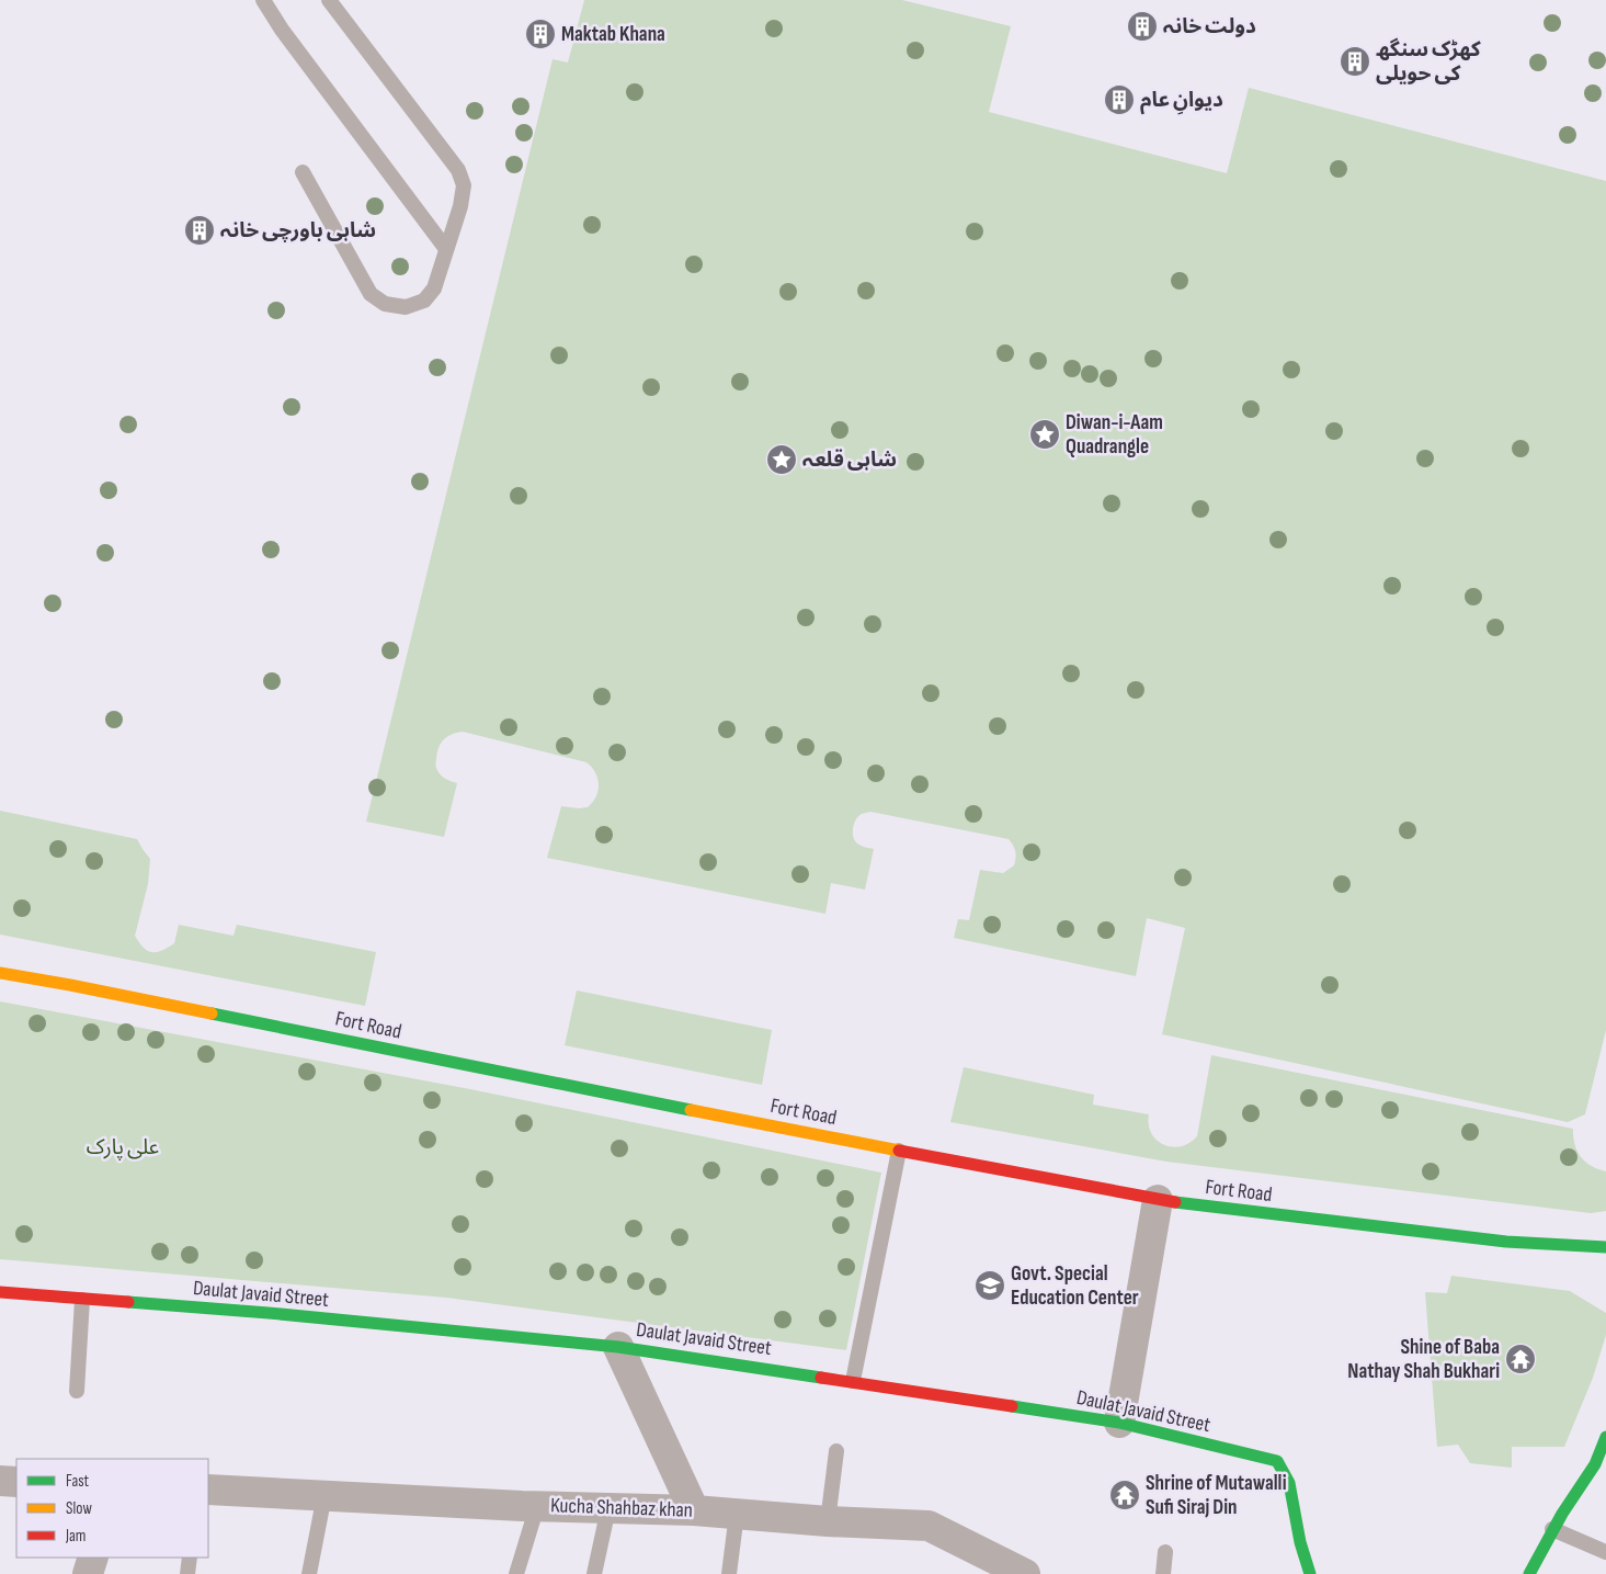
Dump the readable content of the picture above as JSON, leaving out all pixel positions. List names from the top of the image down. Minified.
{"streets":{"street":["Fort Road","Daulat Javaid Street","Kucha Shahbaz khan"]},"parks":["علی پارک"],"places":{"building":["دولت خانہ","Maktab Khana","کھڑک سنگھ کی حویلی","دیوانِ عام","شاہی باورچی خانہ"],"place":["Diwan-i-Aam Quadrangle","شاہی قلعہ"],"school or university":["Govt. Special Education Center"],"temple":["Shine of Baba Nathay Shah Bukhari","Shrine of Mutawalli Sufi Siraj Din"]},"legend":["Fast","Slow","Jam"]}
